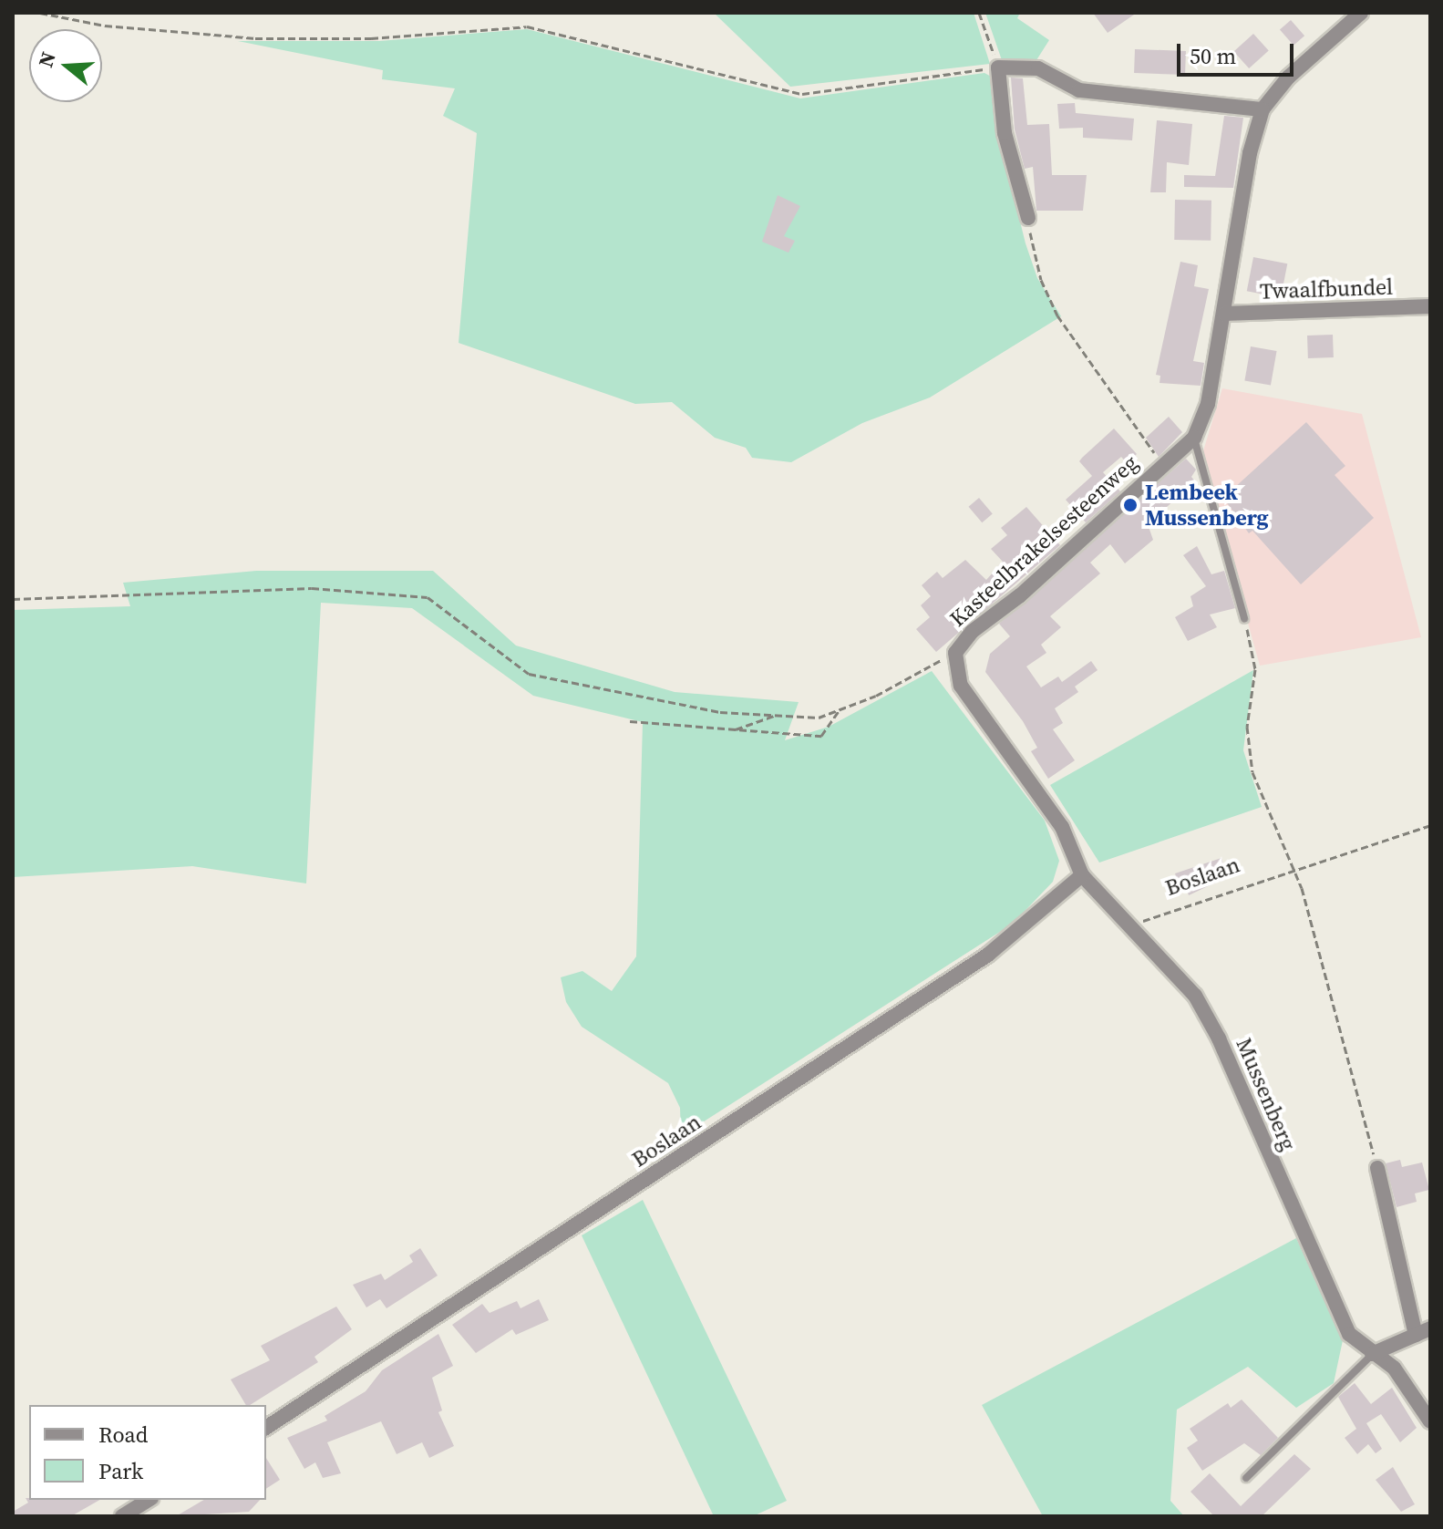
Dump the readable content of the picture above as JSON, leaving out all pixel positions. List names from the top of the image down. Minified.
{"streets":{"street":["Twaalfbundel","Kasteelbrakelsesteenweg","Boslaan","Mussenberg"]},"crossings":[["Twaalfbundel","Kasteelbrakelsesteenweg"],["Kasteelbrakelsesteenweg","Boslaan"],["Kasteelbrakelsesteenweg","Mussenberg"],["Boslaan","Mussenberg"]],"places":["Lembeek Mussenberg"],"legend":["Road","Park"],"scale_bar":"50 m","north":"left"}
